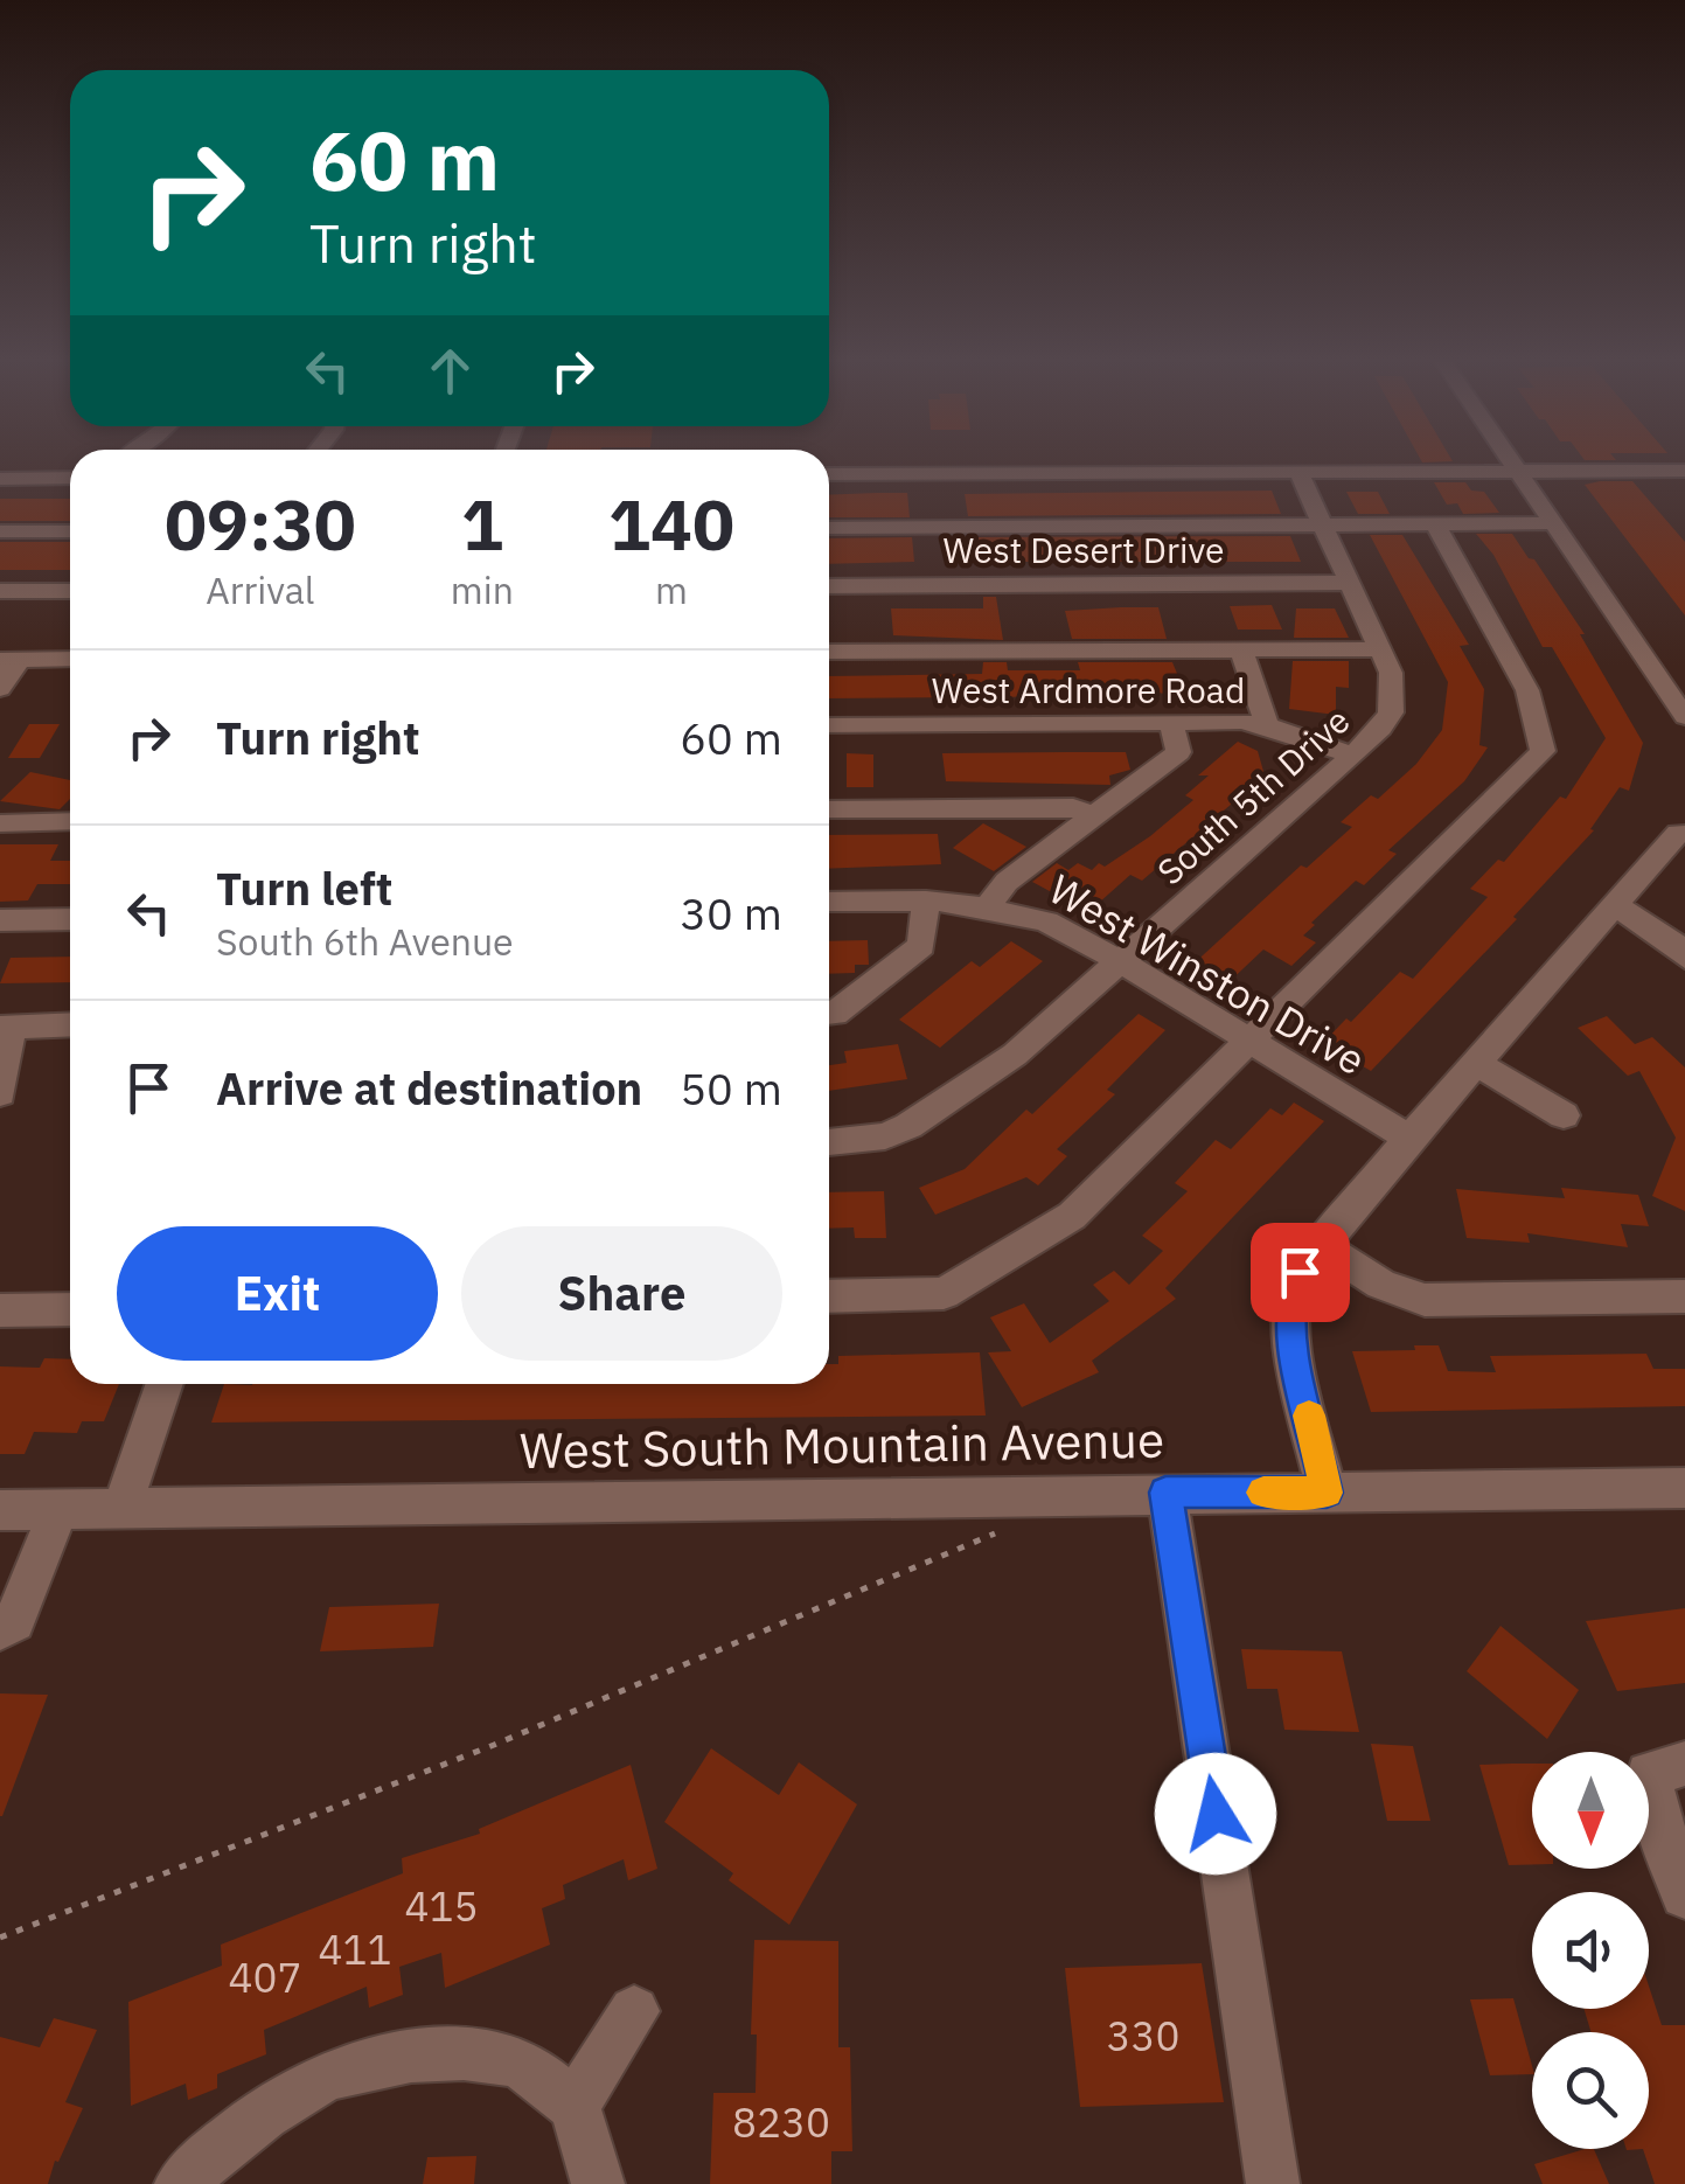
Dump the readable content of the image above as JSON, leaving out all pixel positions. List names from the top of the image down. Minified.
{"streets":{"street":["West Desert Drive","West Ardmore Road","South 5th Drive","West Winston Drive","West South Mountain Avenue"]},"crossings":[["West Desert Drive","South 5th Drive"],["West Ardmore Road","South 5th Drive"],["South 5th Drive","West Winston Drive"]],"house_numbers":["415","411","407","330","8230"],"north":"bottom","page":{"turn":["60 m","Turn right"],"eta":["09:30","Arrival","1","min","140","m"],"list":[{"name":"Turn right","value":"60 m"},{"name":"Turn left","note":"South 6th Avenue","value":"30 m"},{"name":"Arrive at destination","value":"50 m"}],"buttons":["Exit","Share"]}}
